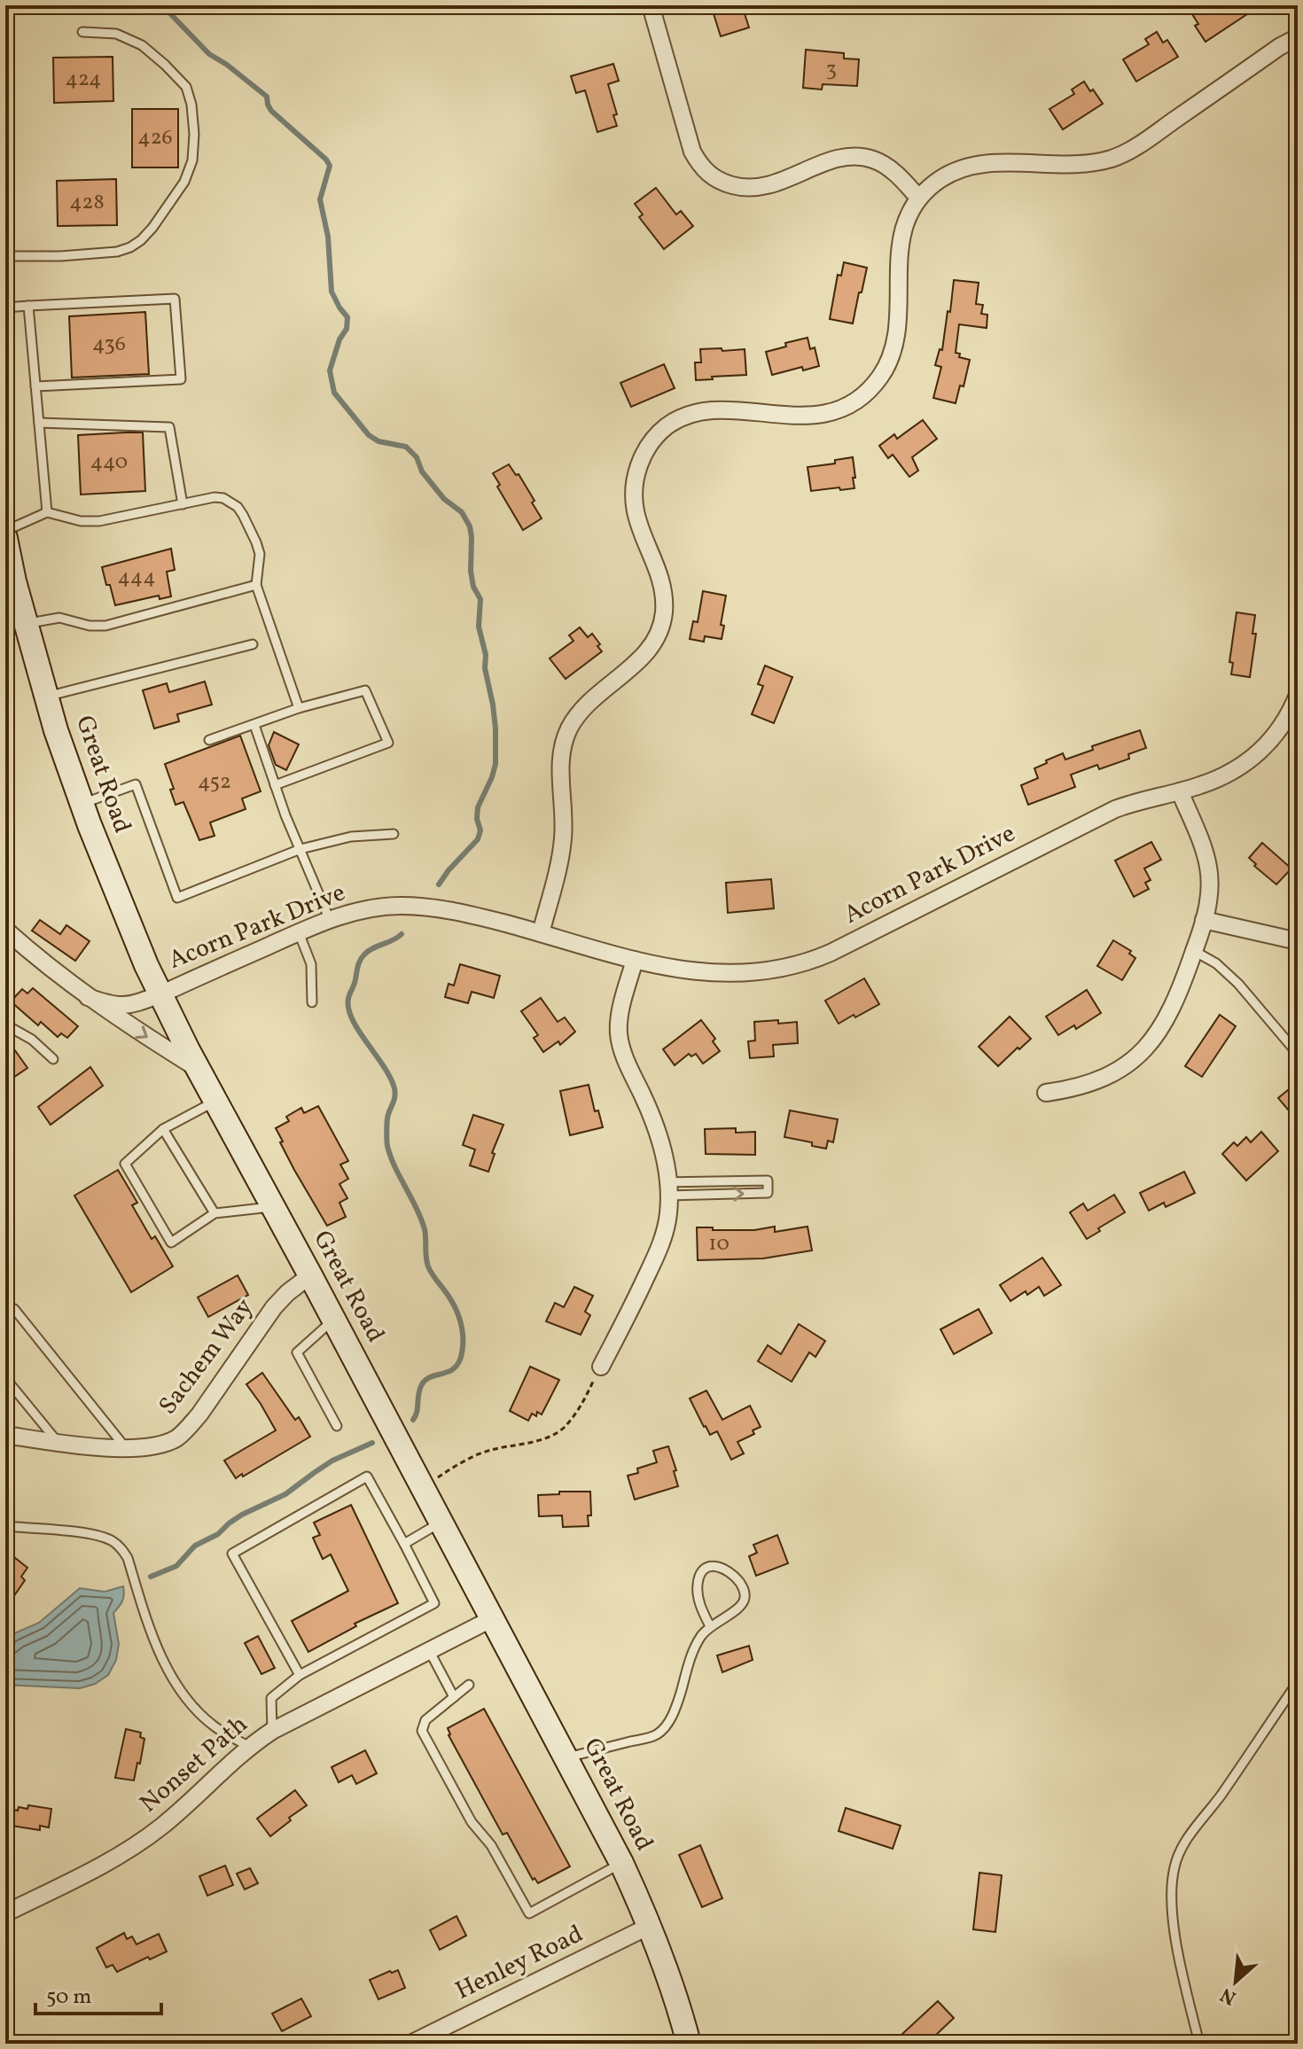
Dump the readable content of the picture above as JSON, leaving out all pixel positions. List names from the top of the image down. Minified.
{"streets":{"main road":["Great Road"],"street":["Acorn Park Drive","Sachem Way","Nonset Path","Henley Road"]},"crossings":[["Great Road","Acorn Park Drive"],["Great Road","Sachem Way"],["Great Road","Nonset Path"],["Great Road","Henley Road"]],"house_numbers":["3","424","426","428","436","440","444","452","10"],"scale_bar":"50 m","north":"bottom left"}
